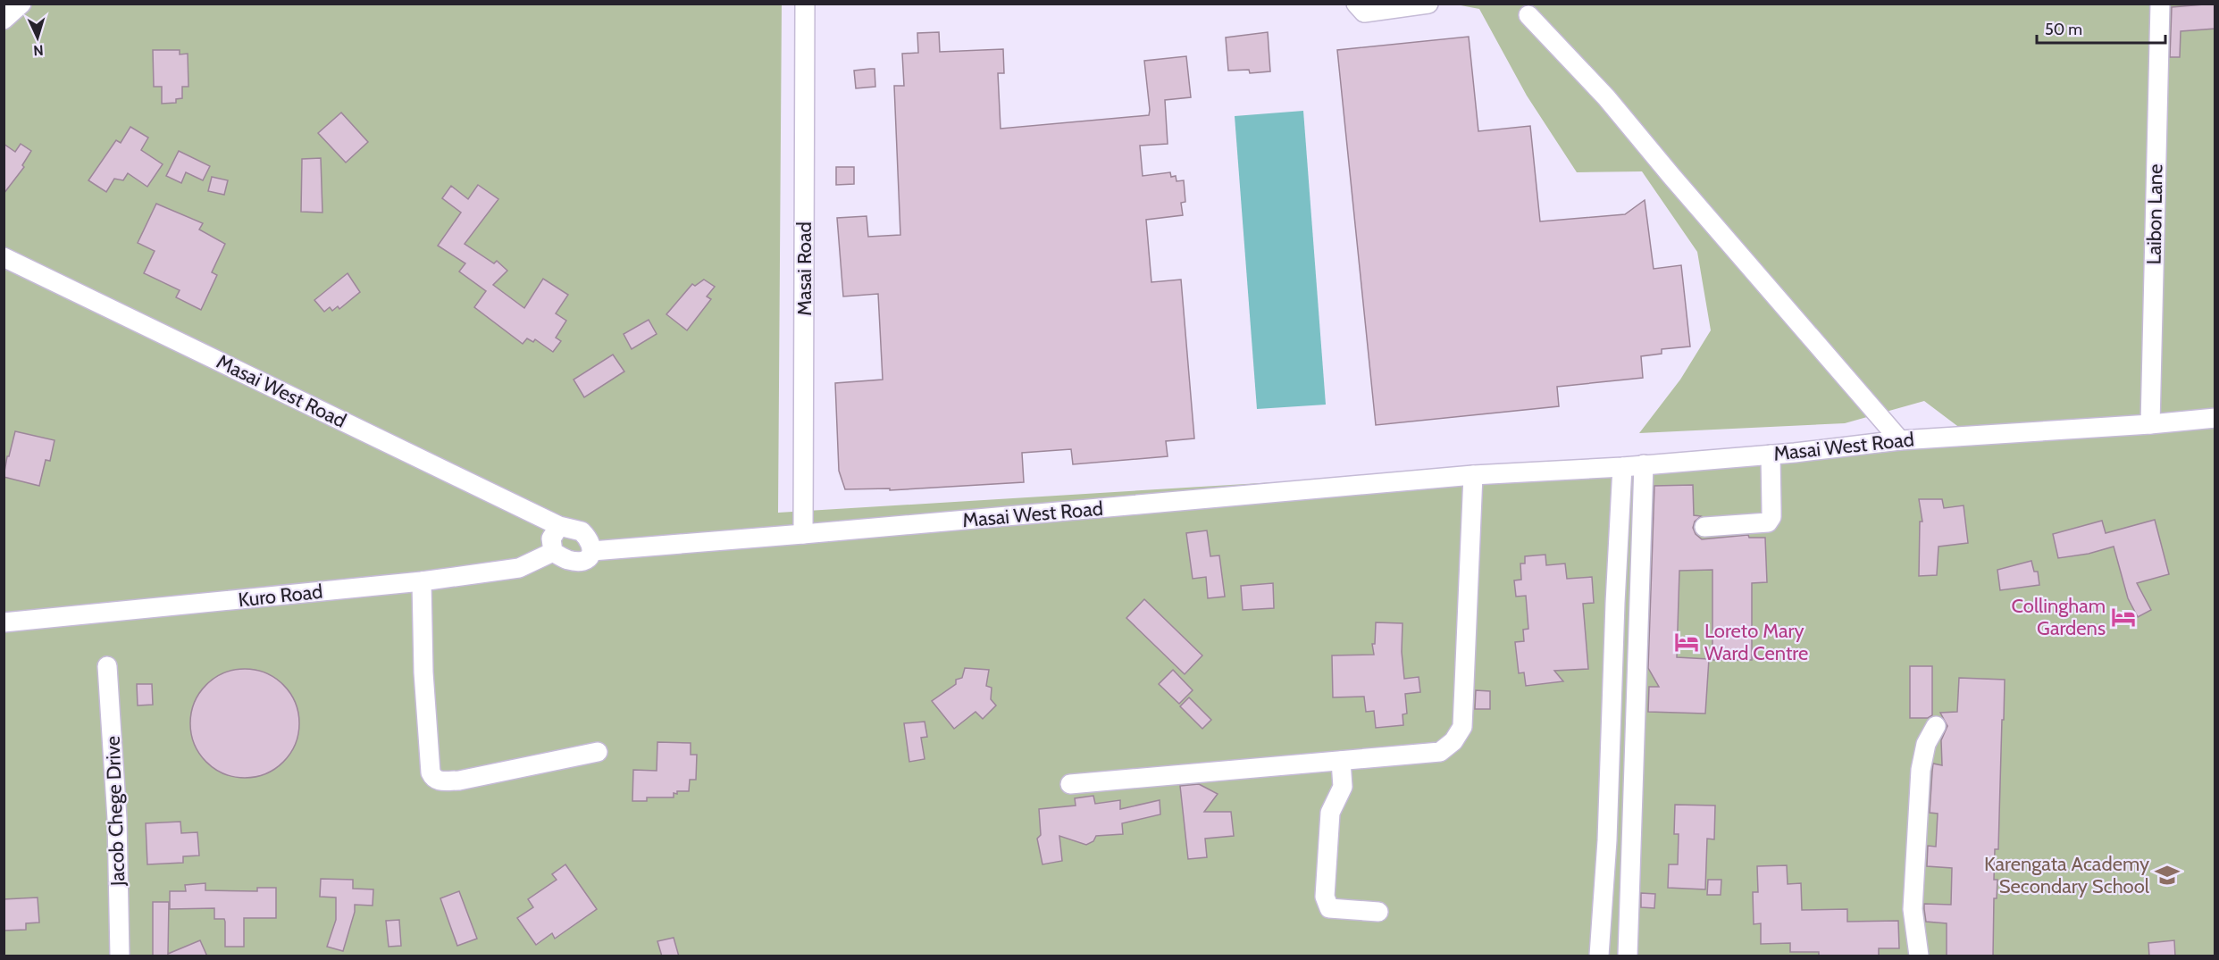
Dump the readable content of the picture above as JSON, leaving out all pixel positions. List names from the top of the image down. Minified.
{"streets":{"street":["Laibon Lane","Masai Road","Masai West Road","Kuro Road","Jacob Chege Drive"]},"crossings":[["Laibon Lane","Masai West Road"],["Masai Road","Masai West Road"],["Masai West Road","Kuro Road"]],"places":{"hotel":["Collingham Gardens","Loreto Mary Ward Centre"],"school or university":["Karengata Academy Secondary School"]},"scale_bar":"50 m","north":"bottom"}
